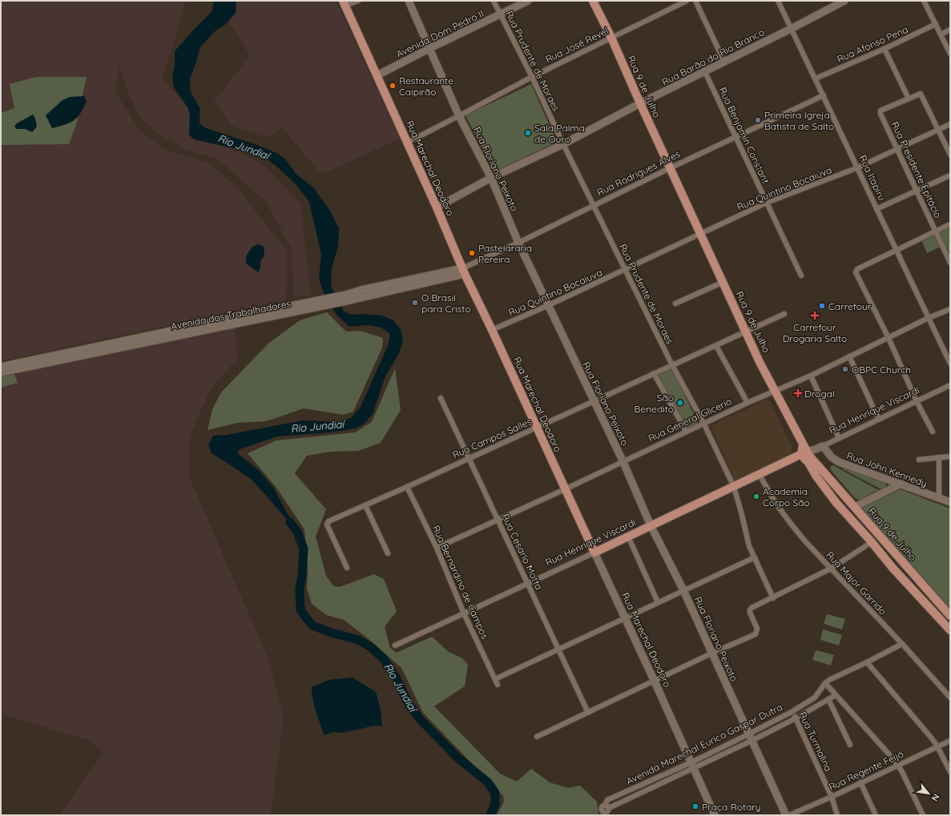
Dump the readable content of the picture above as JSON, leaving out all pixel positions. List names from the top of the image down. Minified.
{"streets":{"main road":["Avenida Dom Pedro II","Rua Barão do Rio Branco","Rua 9 de Julho","Rua Marechal Deodoro","Rua Floriano Peixoto","Avenida dos Trabalhadores","Rua Henrique Viscardi","Rua John Kennedy"],"street":["Rua Afonso Pena","Rua José Revel","Rua Prudente de Moraes","Rua Benjamin Constant","Rua Presidente Epitácio","Rua Rodrigues Alves","Rua Itapiru","Rua Quintino Bocaiúva","Rua Quintino Bocaiuva","Rua General Glicerio","Rua Campos Salles","Rua Cesario Motta","Rua Bernardino de Campos","Rua Major Garrido","Rua Turmalina","Avenida Marechal Eurico Gaspar Dutra","Rua Regente Feijó"]},"crossings":[["Avenida Dom Pedro II","Rua Prudente de Moraes"],["Avenida Dom Pedro II","Rua Marechal Deodoro"],["Avenida Dom Pedro II","Rua Floriano Peixoto"],["Rua Afonso Pena","Rua Itapiru"],["Rua José Revel","Rua Prudente de Moraes"],["Rua José Revel","Rua 9 de Julho"],["Rua José Revel","Rua Marechal Deodoro"],["Rua José Revel","Rua Floriano Peixoto"],["Rua Barão do Rio Branco","Rua Prudente de Moraes"],["Rua Barão do Rio Branco","Rua 9 de Julho"],["Rua Barão do Rio Branco","Rua Benjamin Constant"],["Rua Barão do Rio Branco","Rua Marechal Deodoro"],["Rua Barão do Rio Branco","Rua Floriano Peixoto"],["Rua Barão do Rio Branco","Rua Itapiru"],["Rua Prudente de Moraes","Rua Rodrigues Alves"],["Rua Prudente de Moraes","Rua Quintino Bocaiúva"],["Rua Prudente de Moraes","Rua Quintino Bocaiuva"],["Rua Prudente de Moraes","Rua Henrique Viscardi"],["Rua Prudente de Moraes","Rua General Glicerio"],["Rua Prudente de Moraes","Rua Campos Salles"],["Rua 9 de Julho","Rua Rodrigues Alves"],["Rua 9 de Julho","Rua Quintino Bocaiúva"],["Rua 9 de Julho","Rua Henrique Viscardi"],["Rua 9 de Julho","Rua General Glicerio"],["Rua 9 de Julho","Rua Campos Salles"],["Rua Benjamin Constant","Rua Rodrigues Alves"],["Rua Benjamin Constant","Rua Quintino Bocaiúva"],["Rua Marechal Deodoro","Rua Rodrigues Alves"],["Rua Marechal Deodoro","Rua Quintino Bocaiuva"],["Rua Marechal Deodoro","Avenida dos Trabalhadores"],["Rua Marechal Deodoro","Rua Henrique Viscardi"],["Rua Marechal Deodoro","Rua General Glicerio"],["Rua Marechal Deodoro","Rua Campos Salles"],["Rua Marechal Deodoro","Avenida Marechal Eurico Gaspar Dutra"],["Rua Floriano Peixoto","Rua Rodrigues Alves"],["Rua Floriano Peixoto","Rua Quintino Bocaiuva"],["Rua Floriano Peixoto","Rua Henrique Viscardi"],["Rua Floriano Peixoto","Rua General Glicerio"],["Rua Floriano Peixoto","Rua Campos Salles"],["Rua Floriano Peixoto","Avenida Marechal Eurico Gaspar Dutra"],["Rua Presidente Epitácio","Rua Quintino Bocaiúva"],["Rua Rodrigues Alves","Rua Itapiru"],["Rua Rodrigues Alves","Avenida dos Trabalhadores"],["Rua Itapiru","Rua Quintino Bocaiúva"],["Rua Itapiru","Rua General Glicerio"],["Rua Quintino Bocaiúva","Rua Quintino Bocaiuva"],["Rua Henrique Viscardi","Rua John Kennedy"],["Rua Henrique Viscardi","Rua Cesario Motta"],["Rua Henrique Viscardi","Rua Bernardino de Campos"],["Rua Henrique Viscardi","Rua Major Garrido"],["Rua General Glicerio","Rua Cesario Motta"],["Rua General Glicerio","Rua Bernardino de Campos"],["Rua Campos Salles","Rua Cesario Motta"],["Rua Campos Salles","Rua Bernardino de Campos"],["Rua Major Garrido","Avenida Marechal Eurico Gaspar Dutra"],["Rua Turmalina","Avenida Marechal Eurico Gaspar Dutra"],["Rua Turmalina","Rua Regente Feijó"]],"water":["Rio Jundiaí"],"places":{"other":["Restaurante Caipirão","Primeira Igreja Batista de Salto","Sala Palma de Ouro","Pastelararia Pereira","O Brasil para Cristo","Carrefour","OBPC Church","São Benedito","Academia Corpo São","Praça Rotary"],"health":["Carrefour Drogaria Salto","Drogal"]},"north":"bottom right"}
